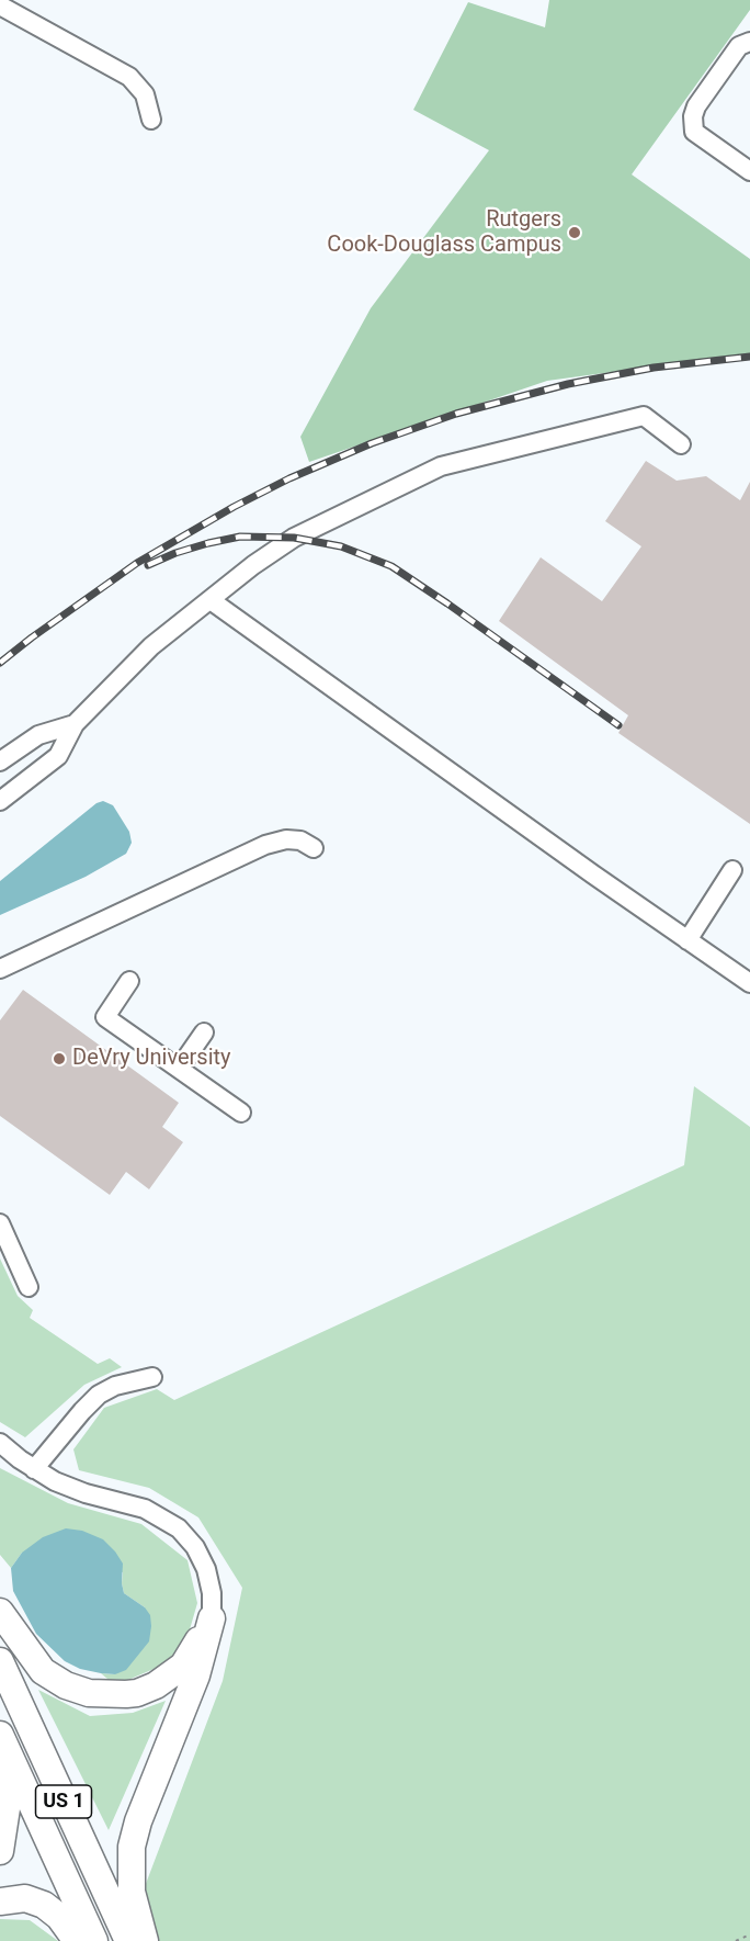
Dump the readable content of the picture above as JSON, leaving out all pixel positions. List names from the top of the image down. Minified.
{"streets":{"highway":["US 1"]},"places":["Rutgers Cook-Douglass Campus","DeVry University"]}
